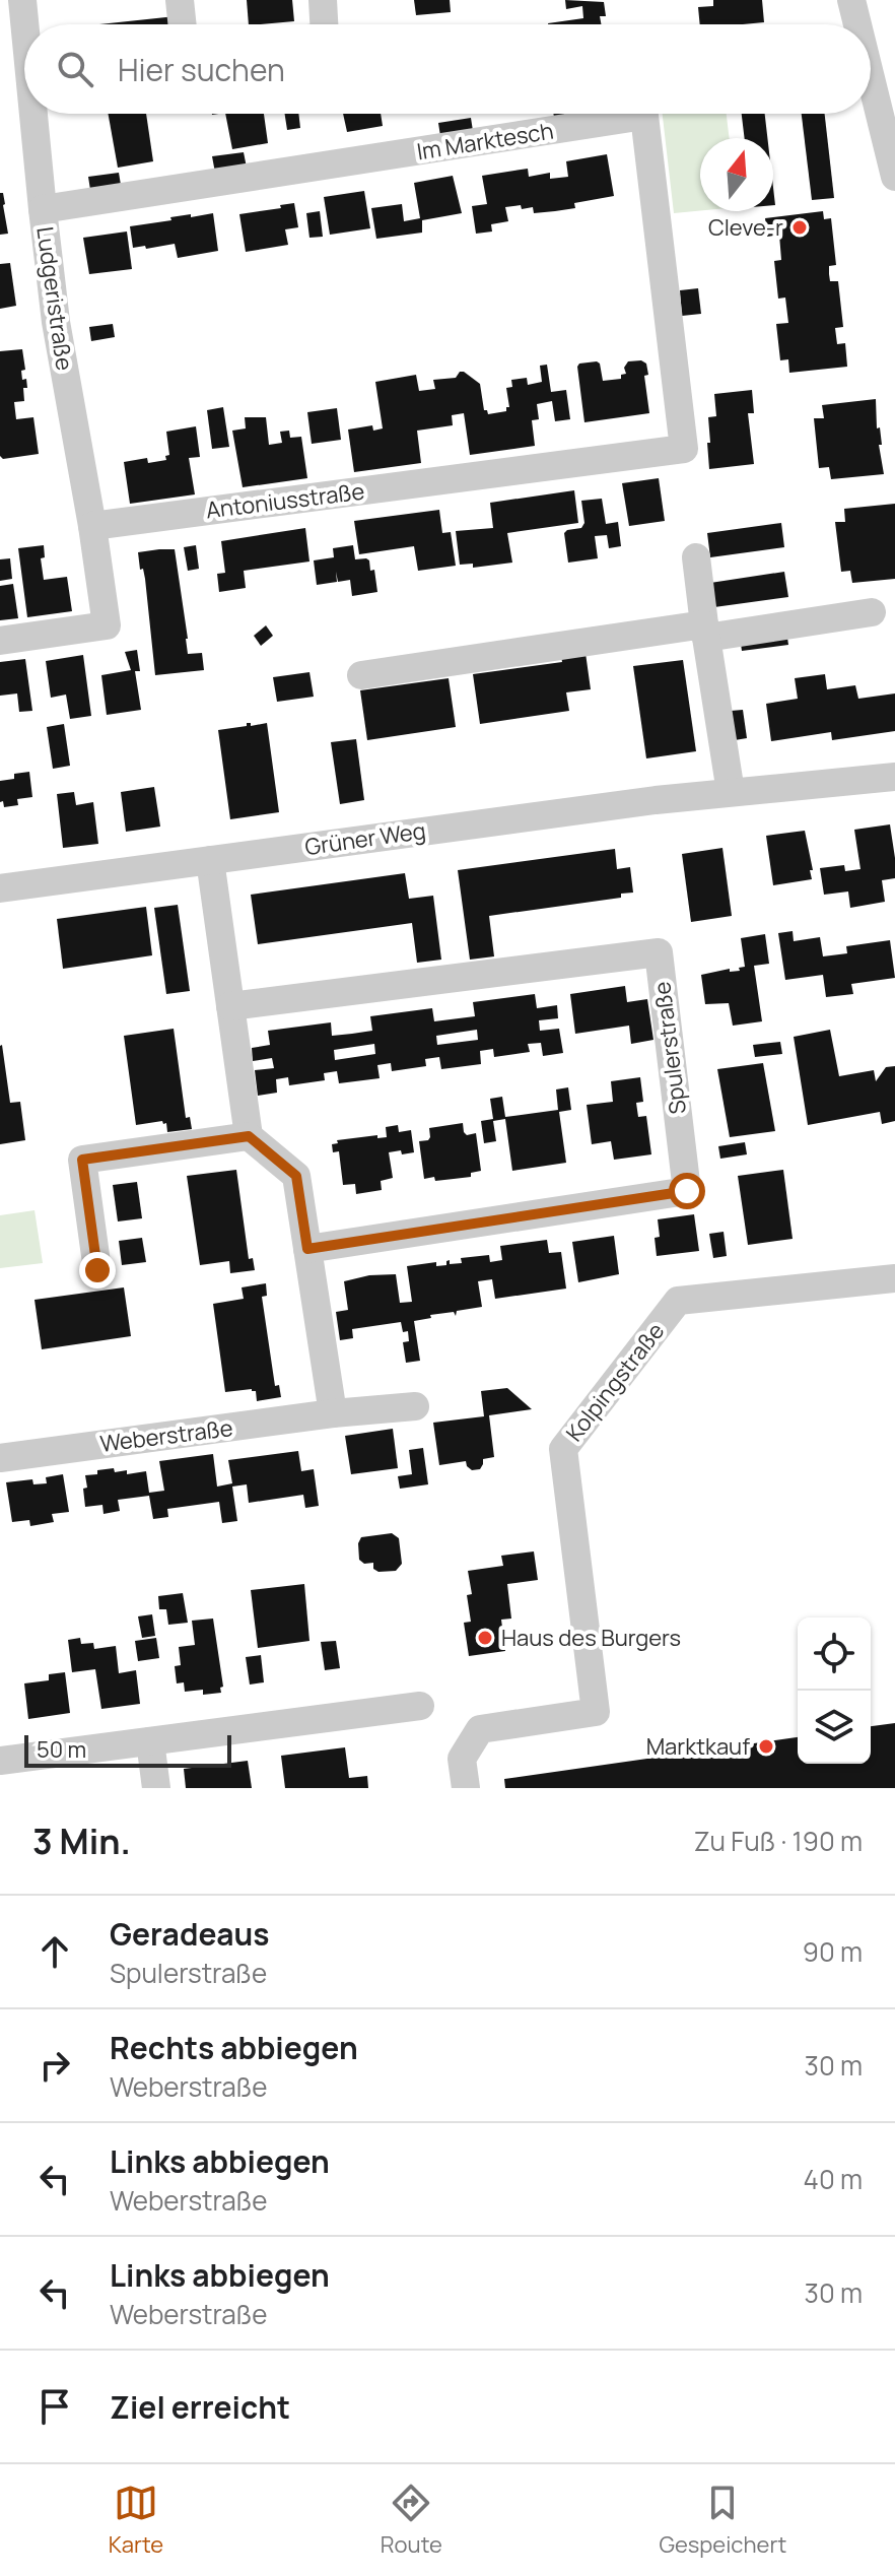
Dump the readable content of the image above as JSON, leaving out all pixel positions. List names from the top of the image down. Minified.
{"streets":{"street":["Im Marktesch","Ludgeristraße","Antoniusstraße","Grüner Weg","Spulerstraße","Kolpingstraße","Weberstraße"]},"crossings":[["Im Marktesch","Ludgeristraße"],["Im Marktesch","Antoniusstraße"],["Ludgeristraße","Antoniusstraße"]],"places":["Cleve-r","Haus des Burgers","Marktkauf"],"scale_bar":"50 m","north":"top","page":{"search":"Hier suchen","scale":"50 m","heading":["3 Min.","Zu Fuß · 190 m"],"list":[["Geradeaus","Spulerstraße","90 m"],["Rechts abbiegen","Weberstraße","30 m"],["Links abbiegen","Weberstraße","40 m"],["Links abbiegen","Weberstraße","30 m"],"Ziel erreicht"],"nav":["Karte","Route","Gespeichert"]}}
